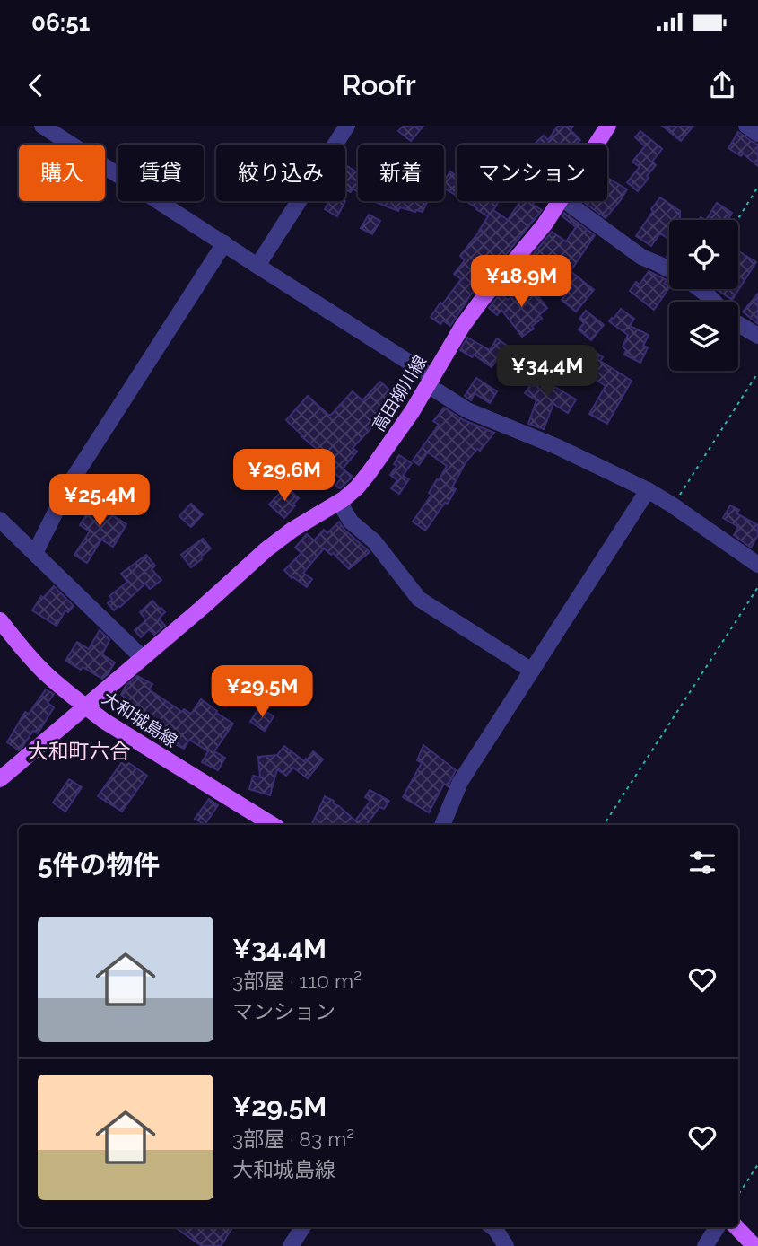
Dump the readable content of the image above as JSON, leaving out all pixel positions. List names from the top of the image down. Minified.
{"streets":{"main road":["高田柳川線","大和城島線"]},"crossings":[["高田柳川線","大和城島線"]],"districts":["大和町六合"],"page":{"status":"06:51","header":"Roofr","chip":["購入","賃貸","絞り込み","新着","マンション"],"price":["¥18.9M","¥34.4M","¥29.6M","¥25.4M","¥29.5M"],"heading":"5件の物件","list":[{"name":"¥34.4M","note":"3部屋 · 110 m² · マンション"},{"name":"¥29.5M","note":"3部屋 · 83 m² · 大和城島線"}]}}
